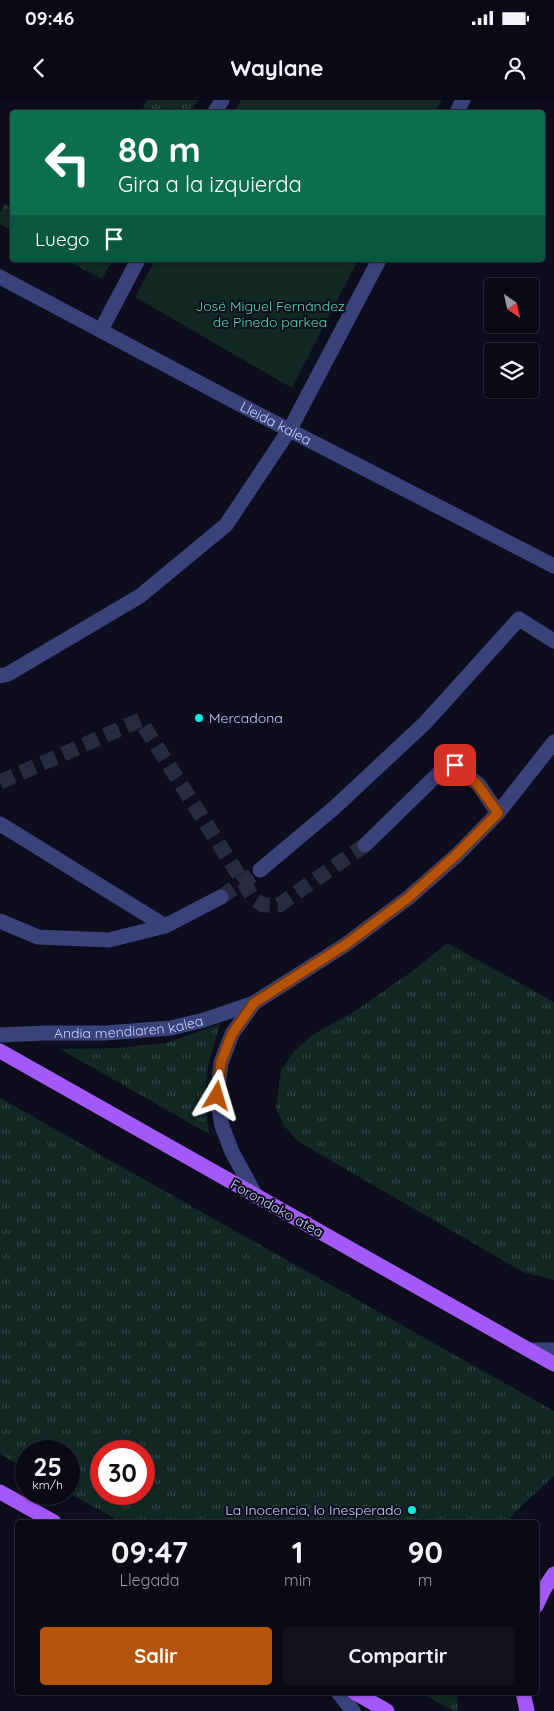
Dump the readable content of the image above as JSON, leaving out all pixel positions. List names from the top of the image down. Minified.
{"streets":{"main road":["Forondako atea"],"street":["Lleida kalea","Andia mendiaren kalea"]},"crossings":[["Andia mendiaren kalea","Forondako atea"]],"parks":["José Miguel Fernández de Pinedo parkea"],"places":["Mercadona","La Inocencia, lo Inesperado"],"north":"bottom right","page":{"status":"09:46","header":"Waylane","turn":["80 m","Gira a la izquierda"],"then":"Luego","speed":"25 km/h","limit":"30","eta":["09:47","Llegada","1","min","90","m"],"buttons":["Salir","Compartir"]}}
